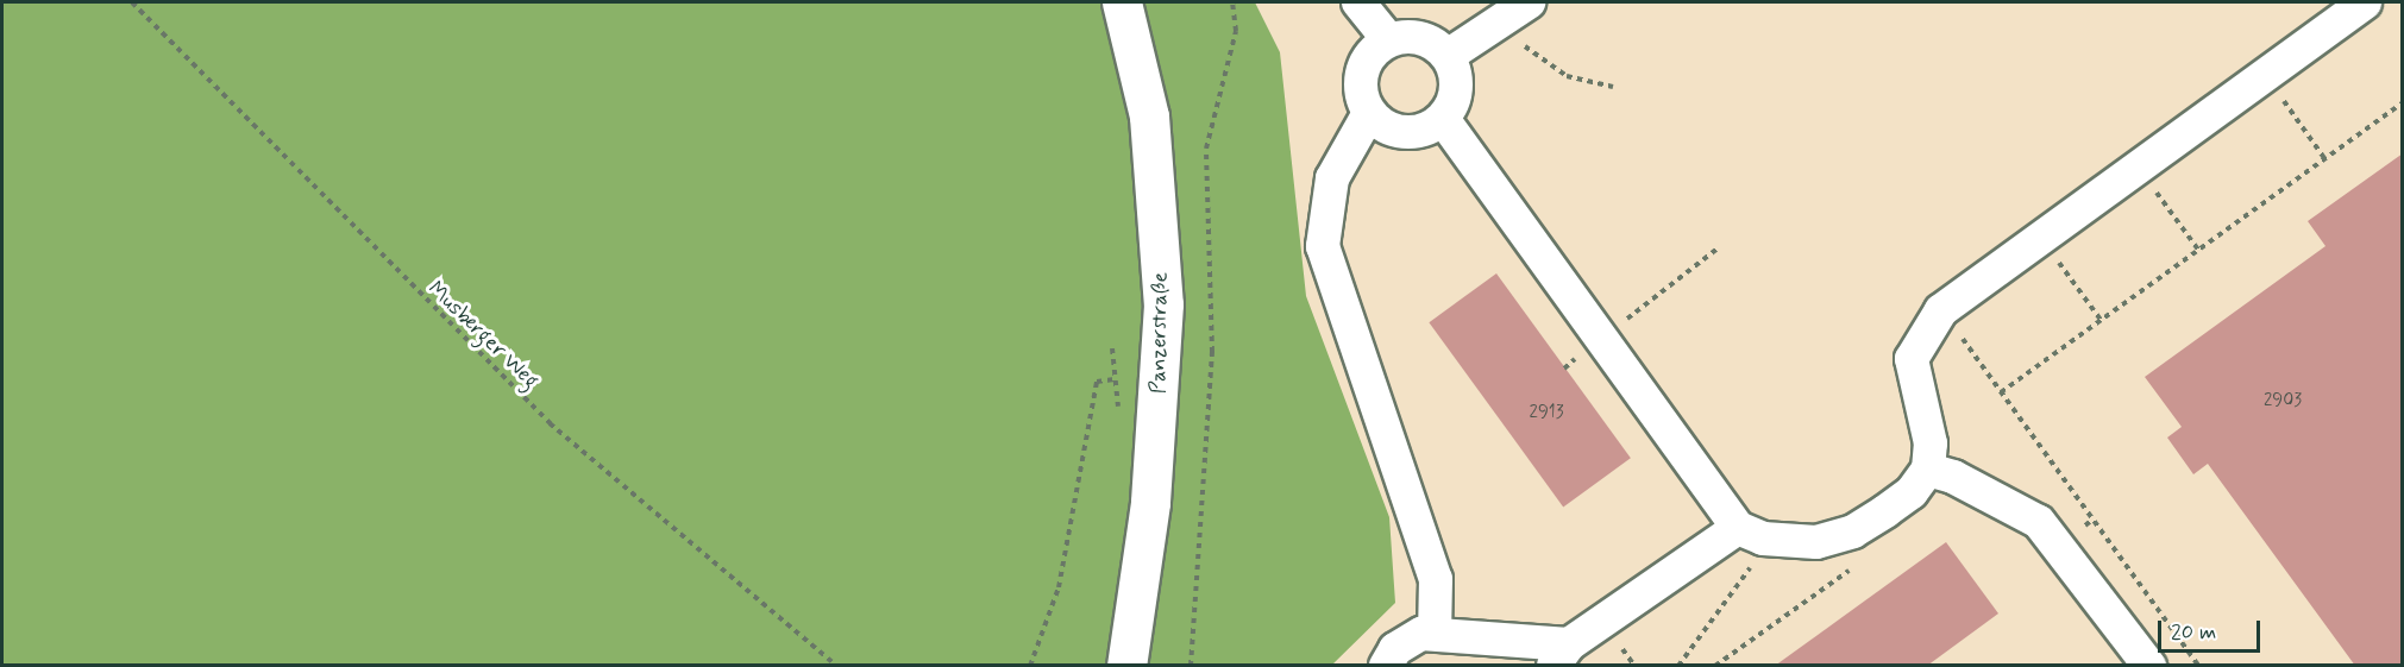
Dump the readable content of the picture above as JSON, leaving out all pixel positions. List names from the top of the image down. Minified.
{"streets":{"main road":["Panzerstraße"],"path":["Musberger Weg"]},"house_numbers":["2903","2913"],"scale_bar":"20 m"}
